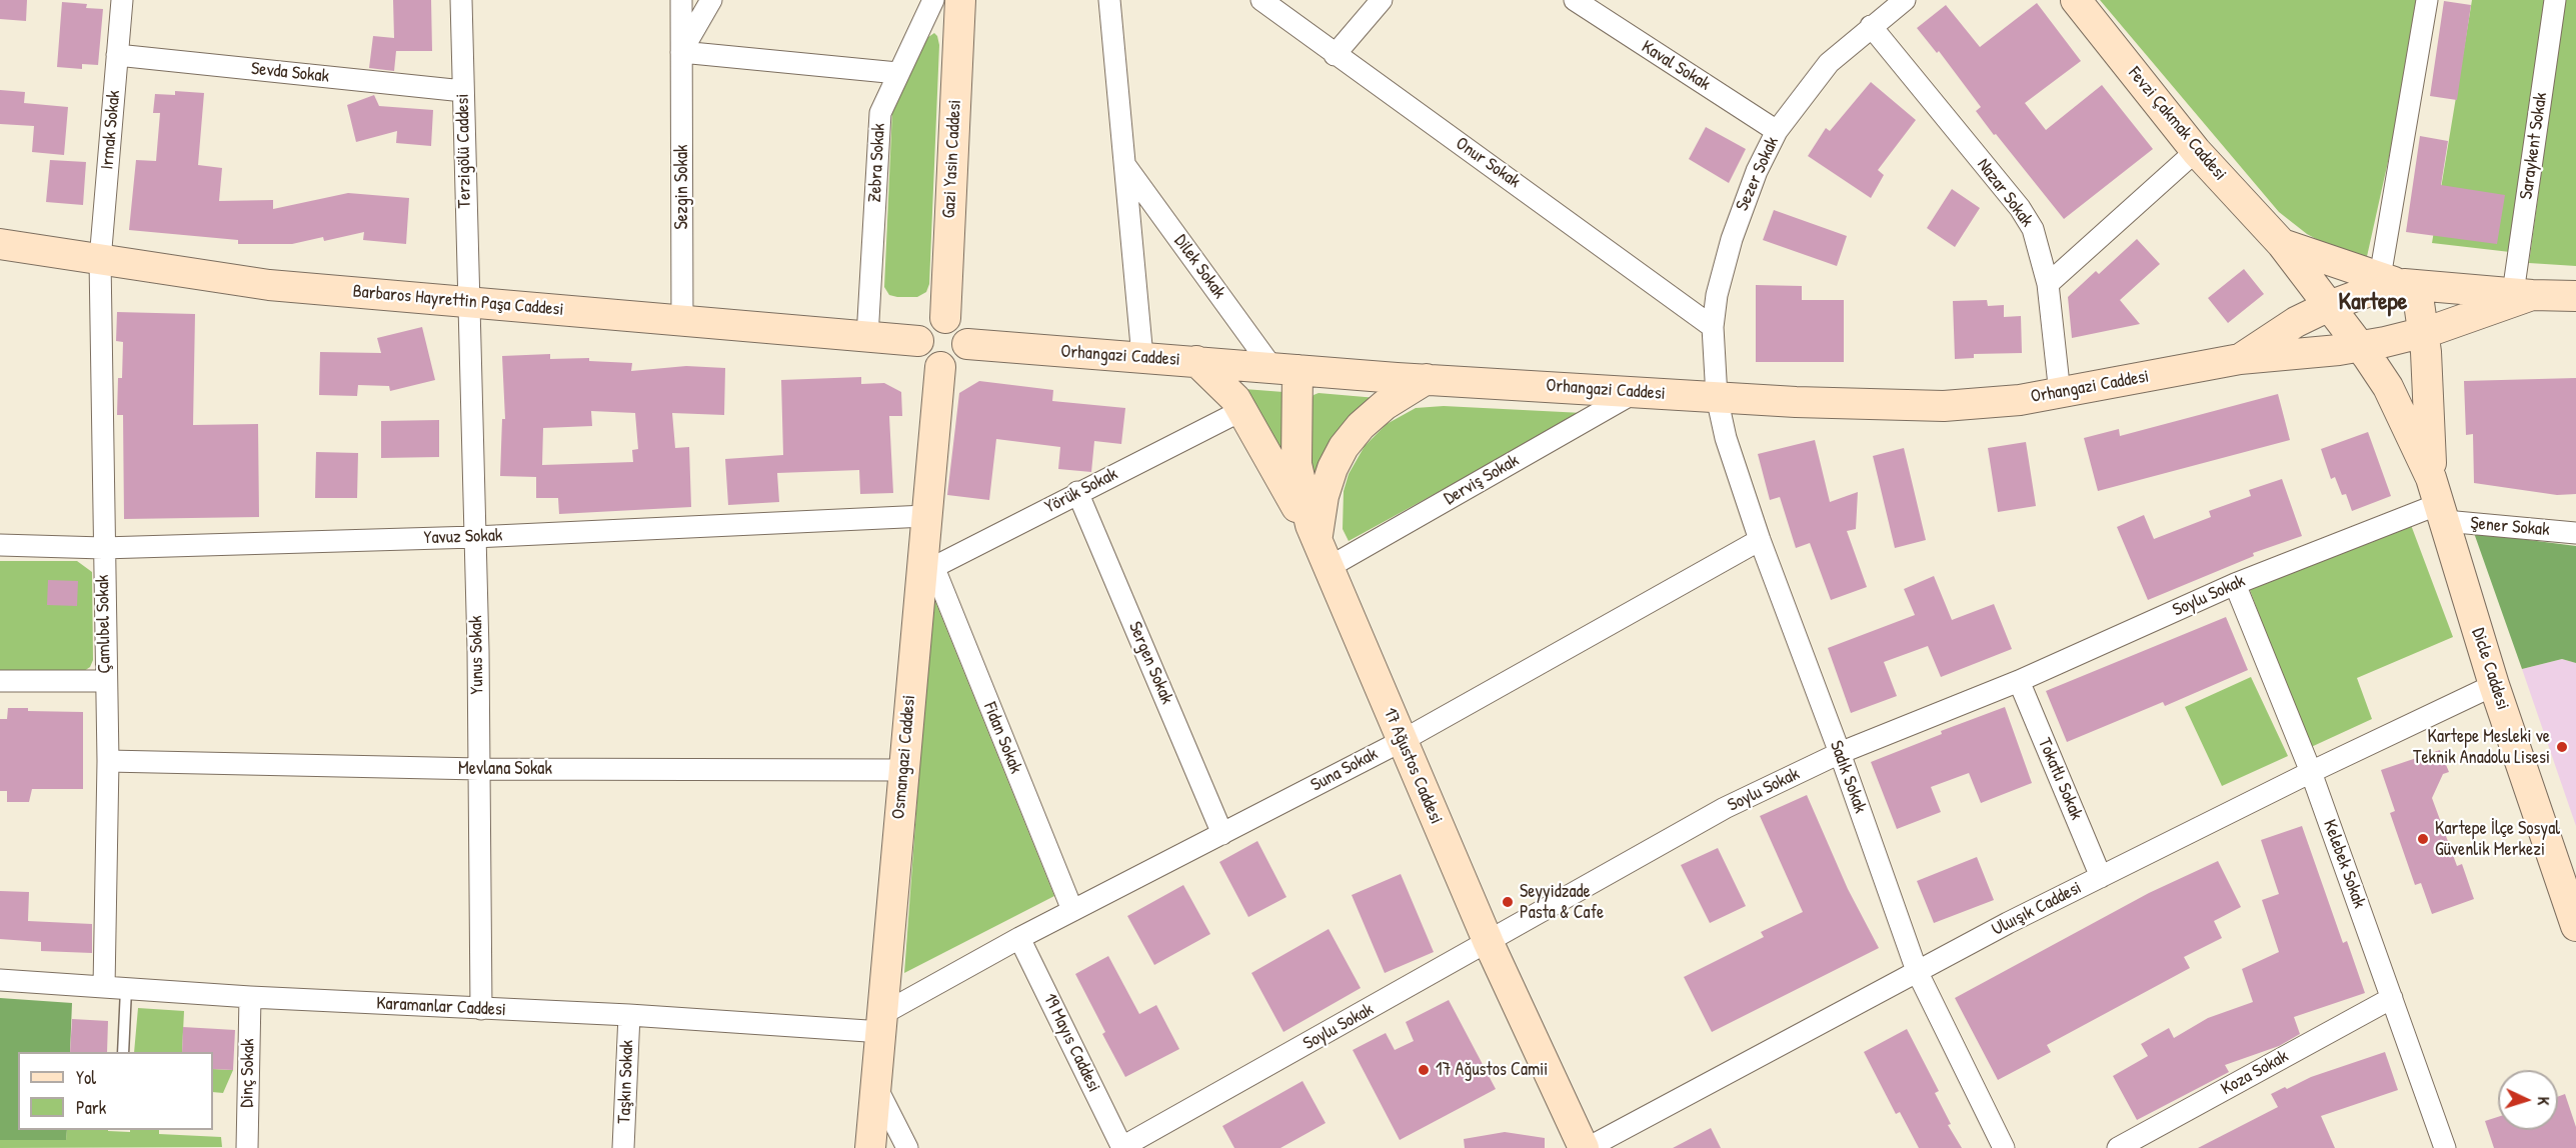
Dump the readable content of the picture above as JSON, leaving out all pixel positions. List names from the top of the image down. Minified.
{"streets":{"street":["Kaval Sokak","Sevda Sokak","Fevzi Çakmak Caddesi","Irmak Sokak","Saraykent Sokak","Terzigölü Caddesi","Gazi Yasin Caddesi","Zebra Sokak","Onur Sokak","Sezer Sokak","Sezgin Sokak","Nazar Sokak","Dilek Sokak","Barbaros Hayrettin Paşa Caddesi","Orhangazi Caddesi","Derviş Sokak","Yörük Sokak","Şener Sokak","Yavuz Sokak","Soylu Sokak","Çamlıbel Sokak","Yunus Sokak","Sergen Sokak","Dicle Caddesi","Fidan Sokak","Osmangazi Caddesi","17 Ağustos Caddesi","Mevlana Sokak","Suna Sokak","Sadık Sokak","Tokatlı Sokak","Kelebek Sokak","Uluışık Caddesi","Karamanlar Caddesi","19 Mayıs Caddesi","Dinç Sokak","Koza Sokak","Taşkın Sokak"]},"crossings":[["Kaval Sokak","Sezer Sokak"],["Sevda Sokak","Irmak Sokak"],["Sevda Sokak","Terzigölü Caddesi"],["Fevzi Çakmak Caddesi","Orhangazi Caddesi"],["Fevzi Çakmak Caddesi","Şener Sokak"],["Fevzi Çakmak Caddesi","Soylu Sokak"],["Fevzi Çakmak Caddesi","Dicle Caddesi"],["Irmak Sokak","Barbaros Hayrettin Paşa Caddesi"],["Irmak Sokak","Çamlıbel Sokak"],["Saraykent Sokak","Orhangazi Caddesi"],["Terzigölü Caddesi","Barbaros Hayrettin Paşa Caddesi"],["Terzigölü Caddesi","Yunus Sokak"],["Gazi Yasin Caddesi","Barbaros Hayrettin Paşa Caddesi"],["Gazi Yasin Caddesi","Orhangazi Caddesi"],["Gazi Yasin Caddesi","Osmangazi Caddesi"],["Zebra Sokak","Barbaros Hayrettin Paşa Caddesi"],["Onur Sokak","Sezer Sokak"],["Sezer Sokak","Nazar Sokak"],["Sezer Sokak","Orhangazi Caddesi"],["Sezer Sokak","Sadık Sokak"],["Sezgin Sokak","Barbaros Hayrettin Paşa Caddesi"],["Nazar Sokak","Orhangazi Caddesi"],["Dilek Sokak","Orhangazi Caddesi"],["Dilek Sokak","17 Ağustos Caddesi"],["Barbaros Hayrettin Paşa Caddesi","Orhangazi Caddesi"],["Barbaros Hayrettin Paşa Caddesi","Çamlıbel Sokak"],["Barbaros Hayrettin Paşa Caddesi","Yunus Sokak"],["Barbaros Hayrettin Paşa Caddesi","Osmangazi Caddesi"],["Orhangazi Caddesi","Derviş Sokak"],["Orhangazi Caddesi","Osmangazi Caddesi"],["Orhangazi Caddesi","17 Ağustos Caddesi"],["Orhangazi Caddesi","Sadık Sokak"],["Derviş Sokak","17 Ağustos Caddesi"],["Yörük Sokak","Sergen Sokak"],["Yörük Sokak","Fidan Sokak"],["Yörük Sokak","Osmangazi Caddesi"],["Şener Sokak","Soylu Sokak"],["Şener Sokak","Dicle Caddesi"],["Yavuz Sokak","Çamlıbel Sokak"],["Yavuz Sokak","Yunus Sokak"],["Yavuz Sokak","Osmangazi Caddesi"],["Soylu Sokak","Dicle Caddesi"],["Soylu Sokak","17 Ağustos Caddesi"],["Soylu Sokak","Sadık Sokak"],["Soylu Sokak","Tokatlı Sokak"],["Soylu Sokak","Kelebek Sokak"],["Soylu Sokak","19 Mayıs Caddesi"],["Çamlıbel Sokak","Mevlana Sokak"],["Çamlıbel Sokak","Karamanlar Caddesi"],["Yunus Sokak","Mevlana Sokak"],["Yunus Sokak","Karamanlar Caddesi"],["Sergen Sokak","Suna Sokak"],["Dicle Caddesi","Uluışık Caddesi"],["Fidan Sokak","Osmangazi Caddesi"],["Fidan Sokak","Suna Sokak"],["Osmangazi Caddesi","Mevlana Sokak"],["Osmangazi Caddesi","Suna Sokak"],["Osmangazi Caddesi","Karamanlar Caddesi"],["17 Ağustos Caddesi","Suna Sokak"],["17 Ağustos Caddesi","Uluışık Caddesi"],["Suna Sokak","Sadık Sokak"],["Suna Sokak","Karamanlar Caddesi"],["Suna Sokak","19 Mayıs Caddesi"],["Sadık Sokak","Uluışık Caddesi"],["Tokatlı Sokak","Uluışık Caddesi"],["Kelebek Sokak","Uluışık Caddesi"],["Kelebek Sokak","Koza Sokak"],["Karamanlar Caddesi","Dinç Sokak"],["Karamanlar Caddesi","Taşkın Sokak"]],"districts":["Kartepe"],"places":["Kartepe Mesleki ve Teknik Anadolu Lisesi","Kartepe İlçe Sosyal Güvenlik Merkezi","Seyyidzade Pasta & Cafe","17 Ağustos Camii"],"legend":["Yol","Park"],"north":"right"}
